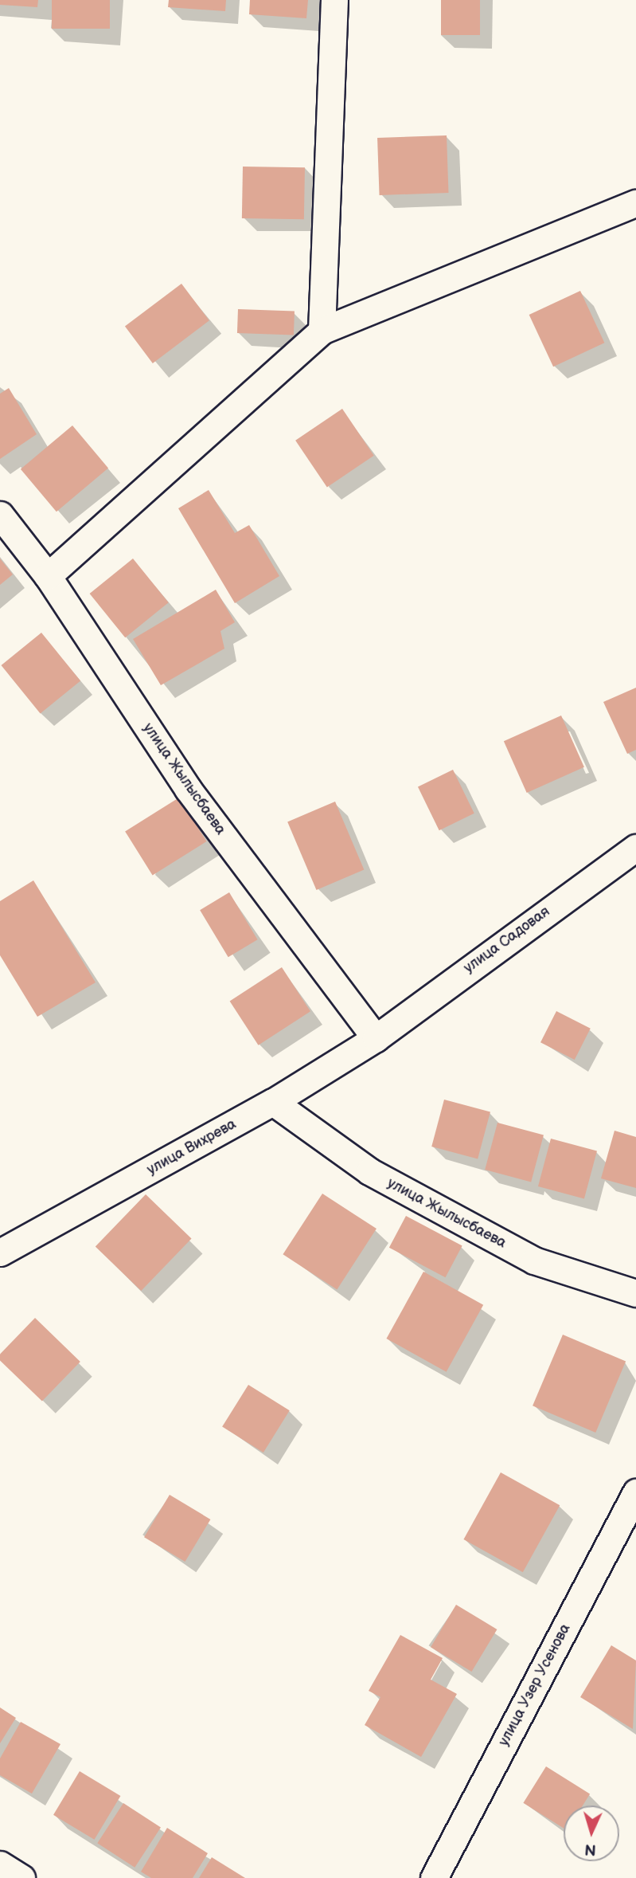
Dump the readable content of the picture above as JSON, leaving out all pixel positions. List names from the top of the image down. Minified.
{"streets":{"street":["улица Жылысбаева","улица Садовая","улица Вихрева","улица Узер Усенова"]},"crossings":[["улица Жылысбаева","улица Садовая"],["улица Жылысбаева","улица Вихрева"],["улица Садовая","улица Вихрева"]],"north":"bottom"}
